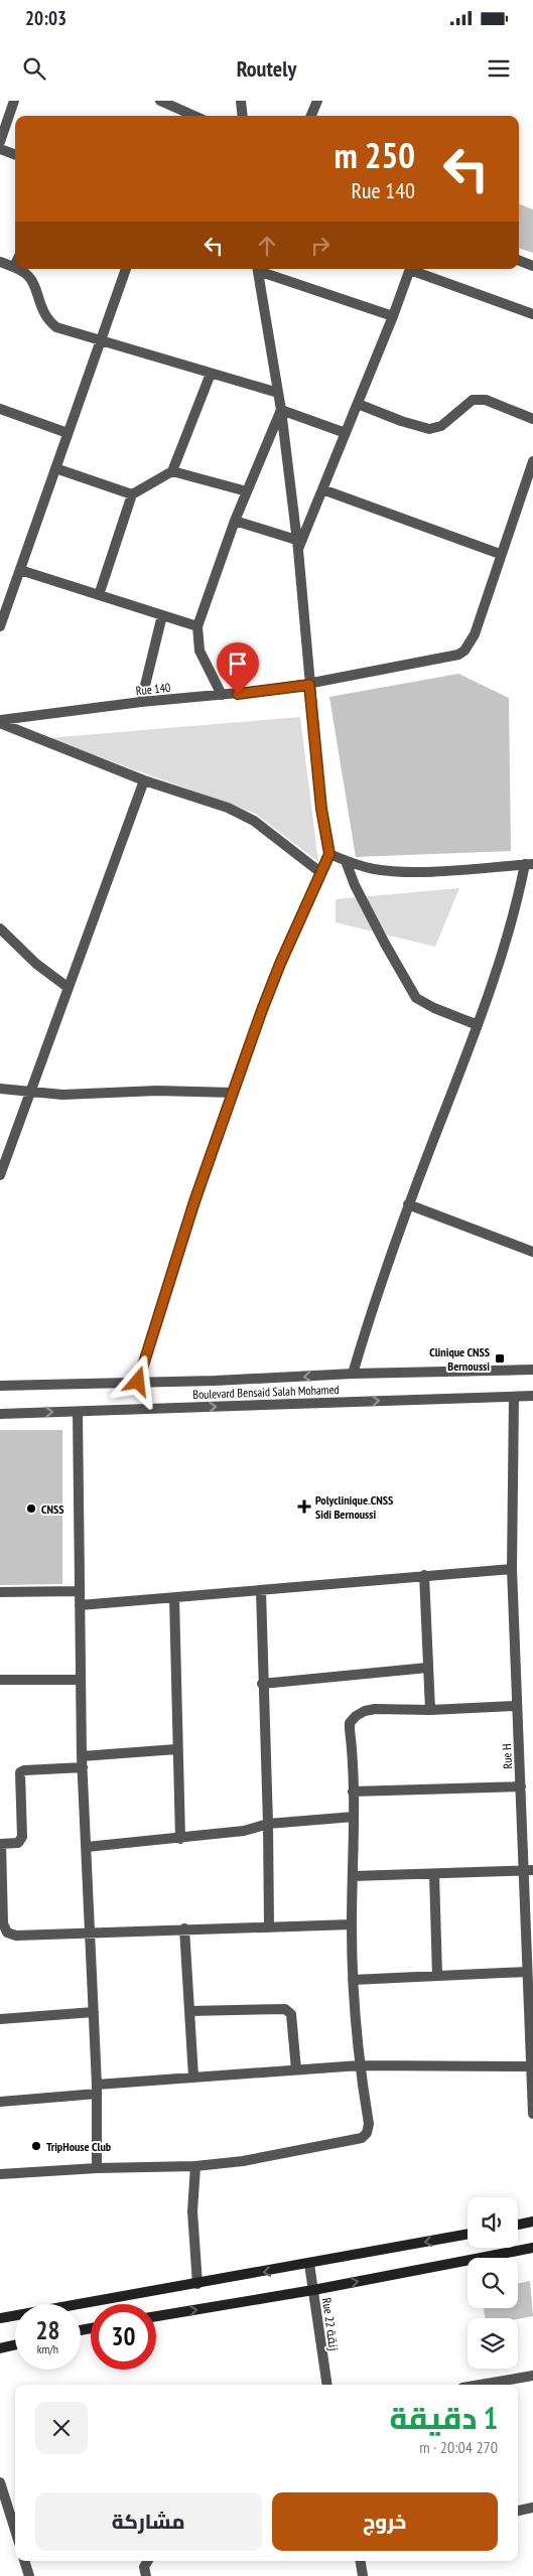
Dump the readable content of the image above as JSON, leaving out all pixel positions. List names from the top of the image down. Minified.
{"streets":{"street":["Rue 140","Boulevard Bensaid Salah Mohamed","Rue H","Rue 22 زنقة"]},"crossings":[["Boulevard Bensaid Salah Mohamed","Rue H"]],"places":{"transit":["Clinique CNSS Bernoussi"],"health":["Polyclinique ِCNSS Sidi Bernoussi"],"other":["CNSS","TripHouse Club"]},"page":{"status":"20:03","header":"Routely","turn":["250 m","Rue 140"],"speed":"28 km/h","limit":"30","heading":["1 دقيقة","270 m · 20:04"],"buttons":["خروج","مشاركة"]}}
